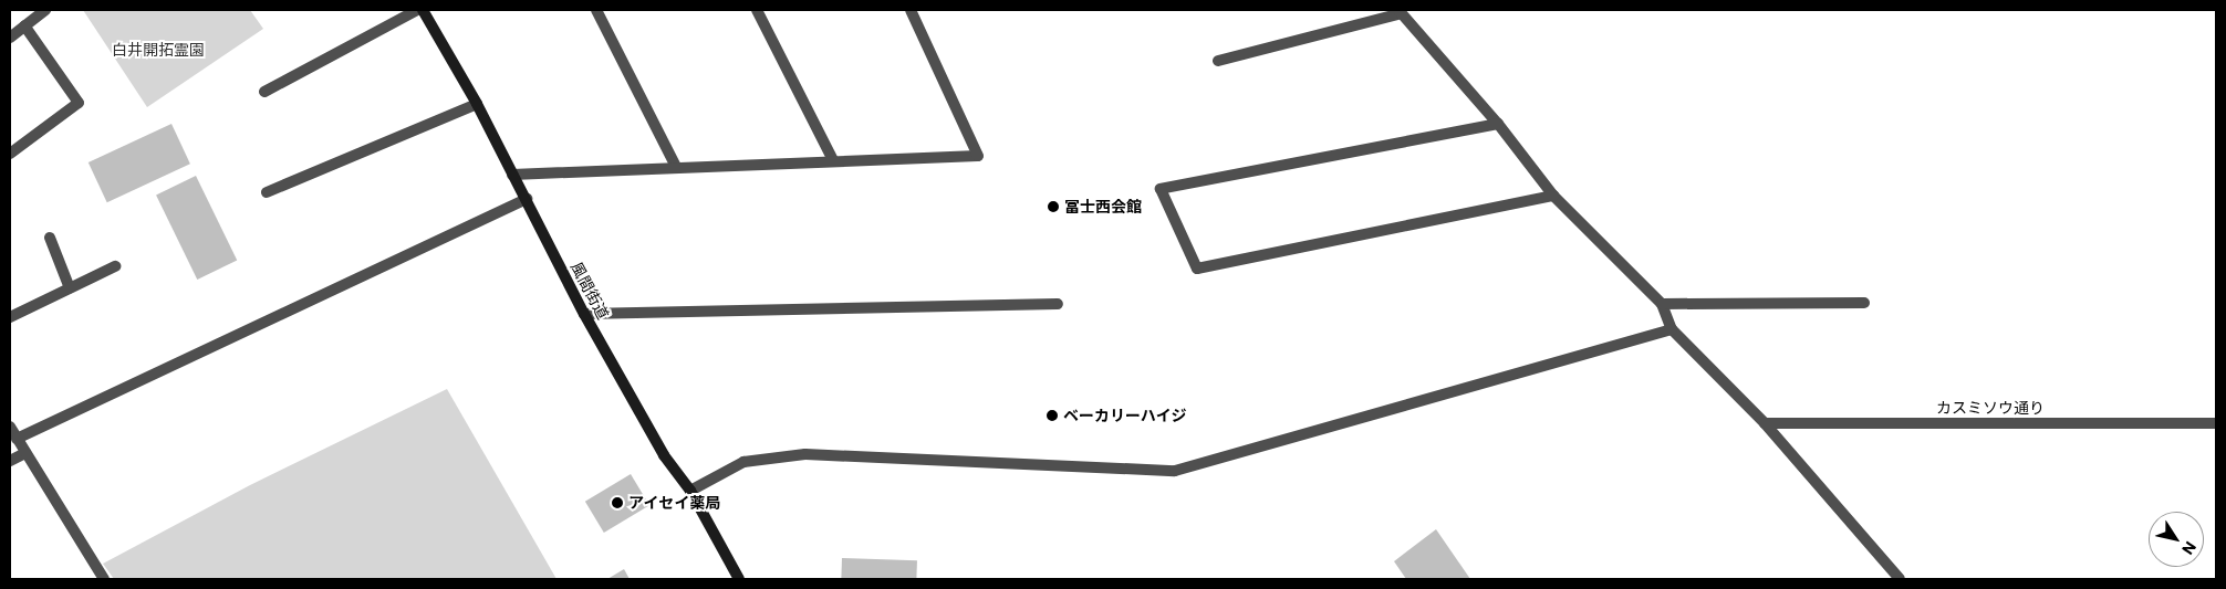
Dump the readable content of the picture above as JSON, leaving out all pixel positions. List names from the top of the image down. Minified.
{"streets":{"street":["風間街道","カスミソウ通り"]},"parks":["白井開拓霊園"],"places":["冨士西会館","ベーカリーハイジ","アイセイ薬局"],"north":"bottom right"}
